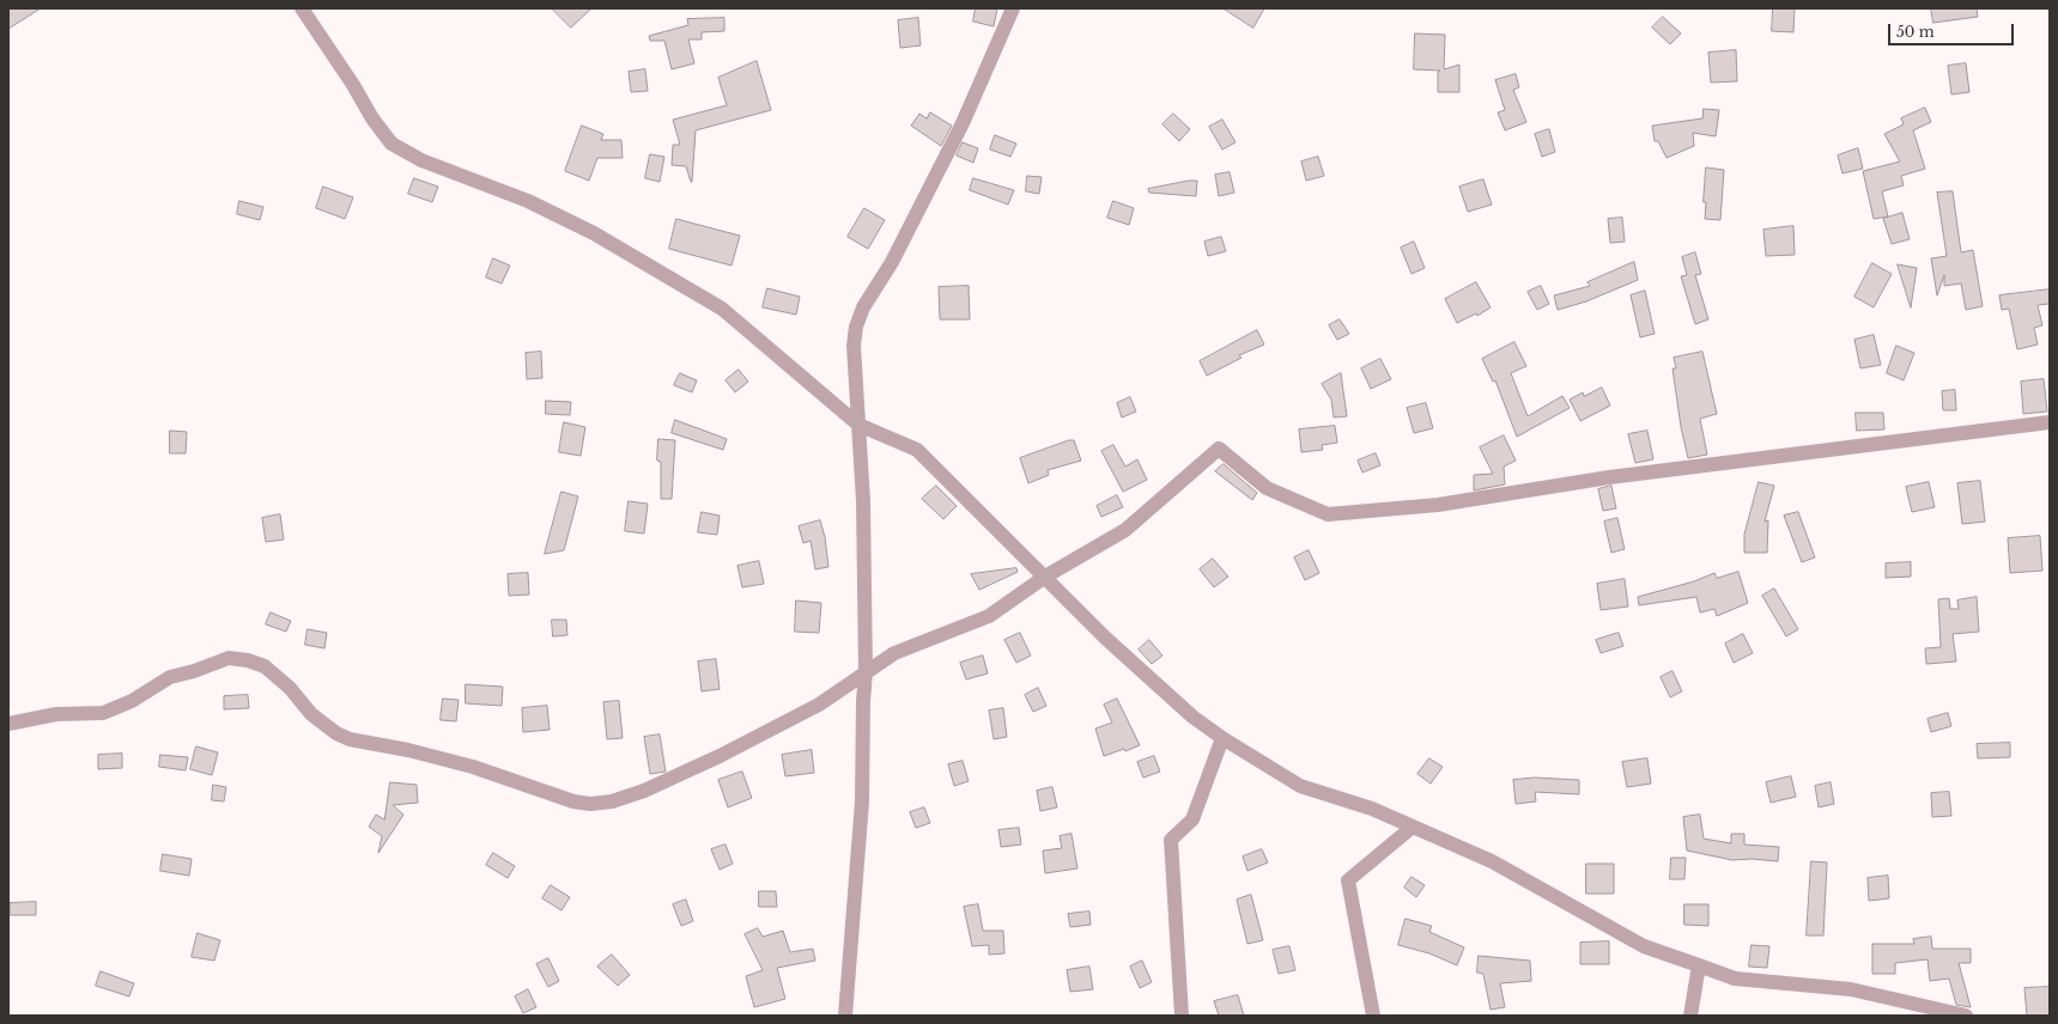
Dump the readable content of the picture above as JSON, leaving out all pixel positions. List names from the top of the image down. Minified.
{"scale_bar":"50 m"}
